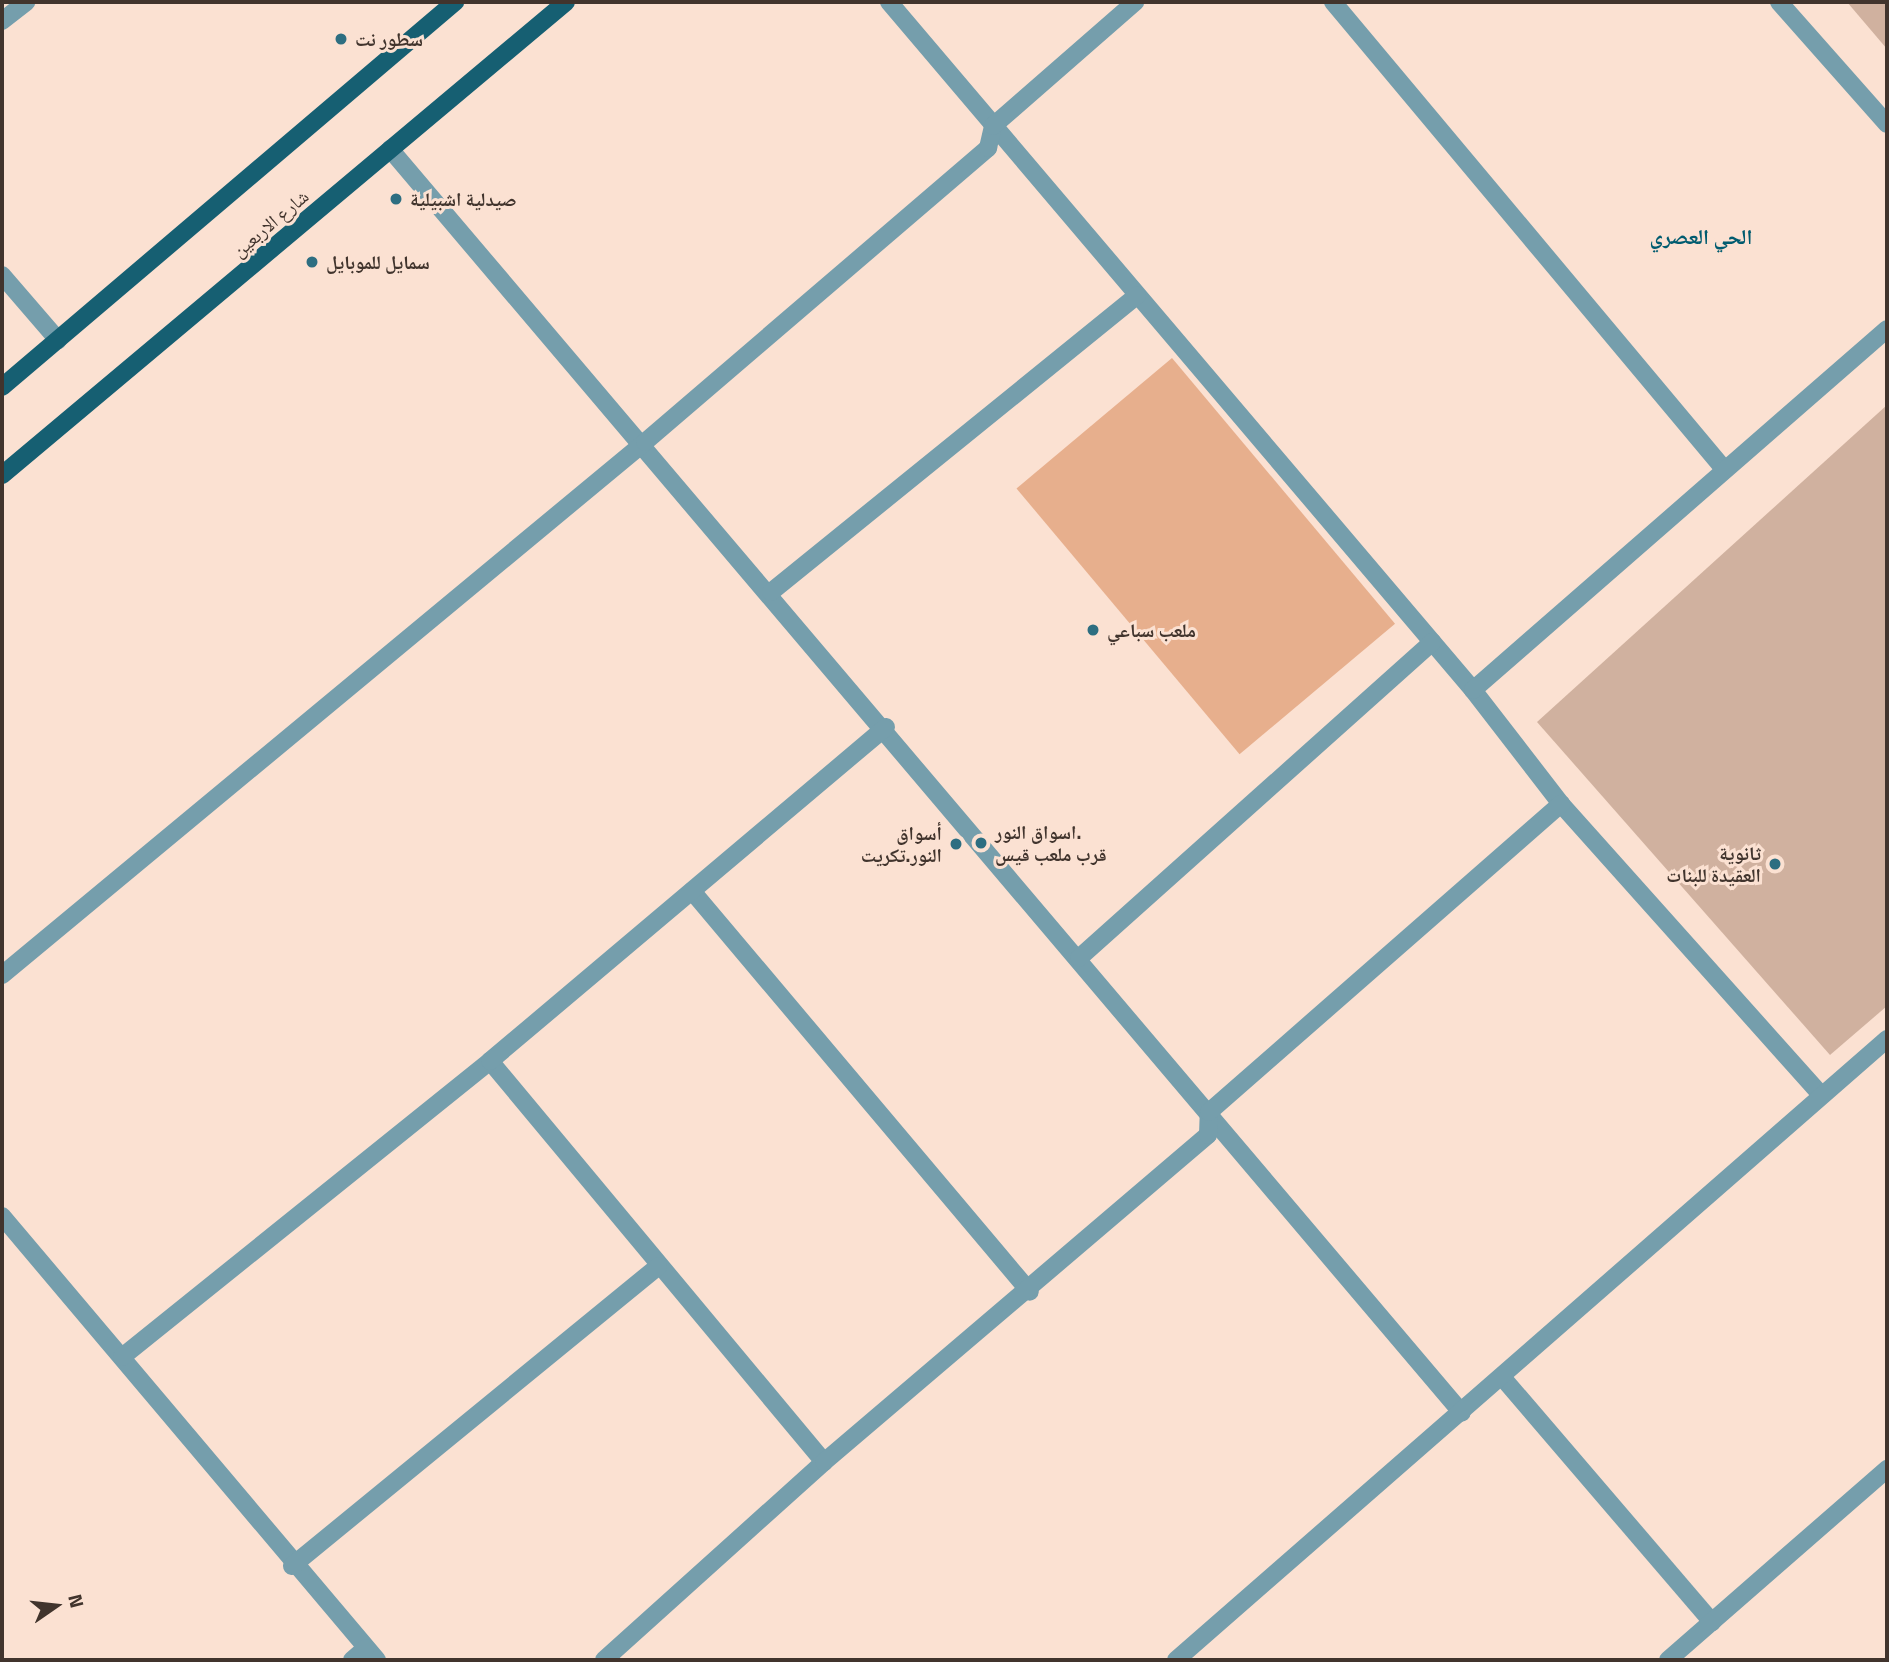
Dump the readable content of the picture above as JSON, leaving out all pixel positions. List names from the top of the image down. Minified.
{"streets":{"main road":["شارع الاربعين"]},"districts":["الحي العصري"],"places":["سطور نت","صيدلية اشبيلية","سمايل للموبايل","ملعب سباعي","اسواق النور. قرب ملعب قيس","أسواق النور.تكريت","ثانوية العقيدة للبنات"],"north":"right"}
